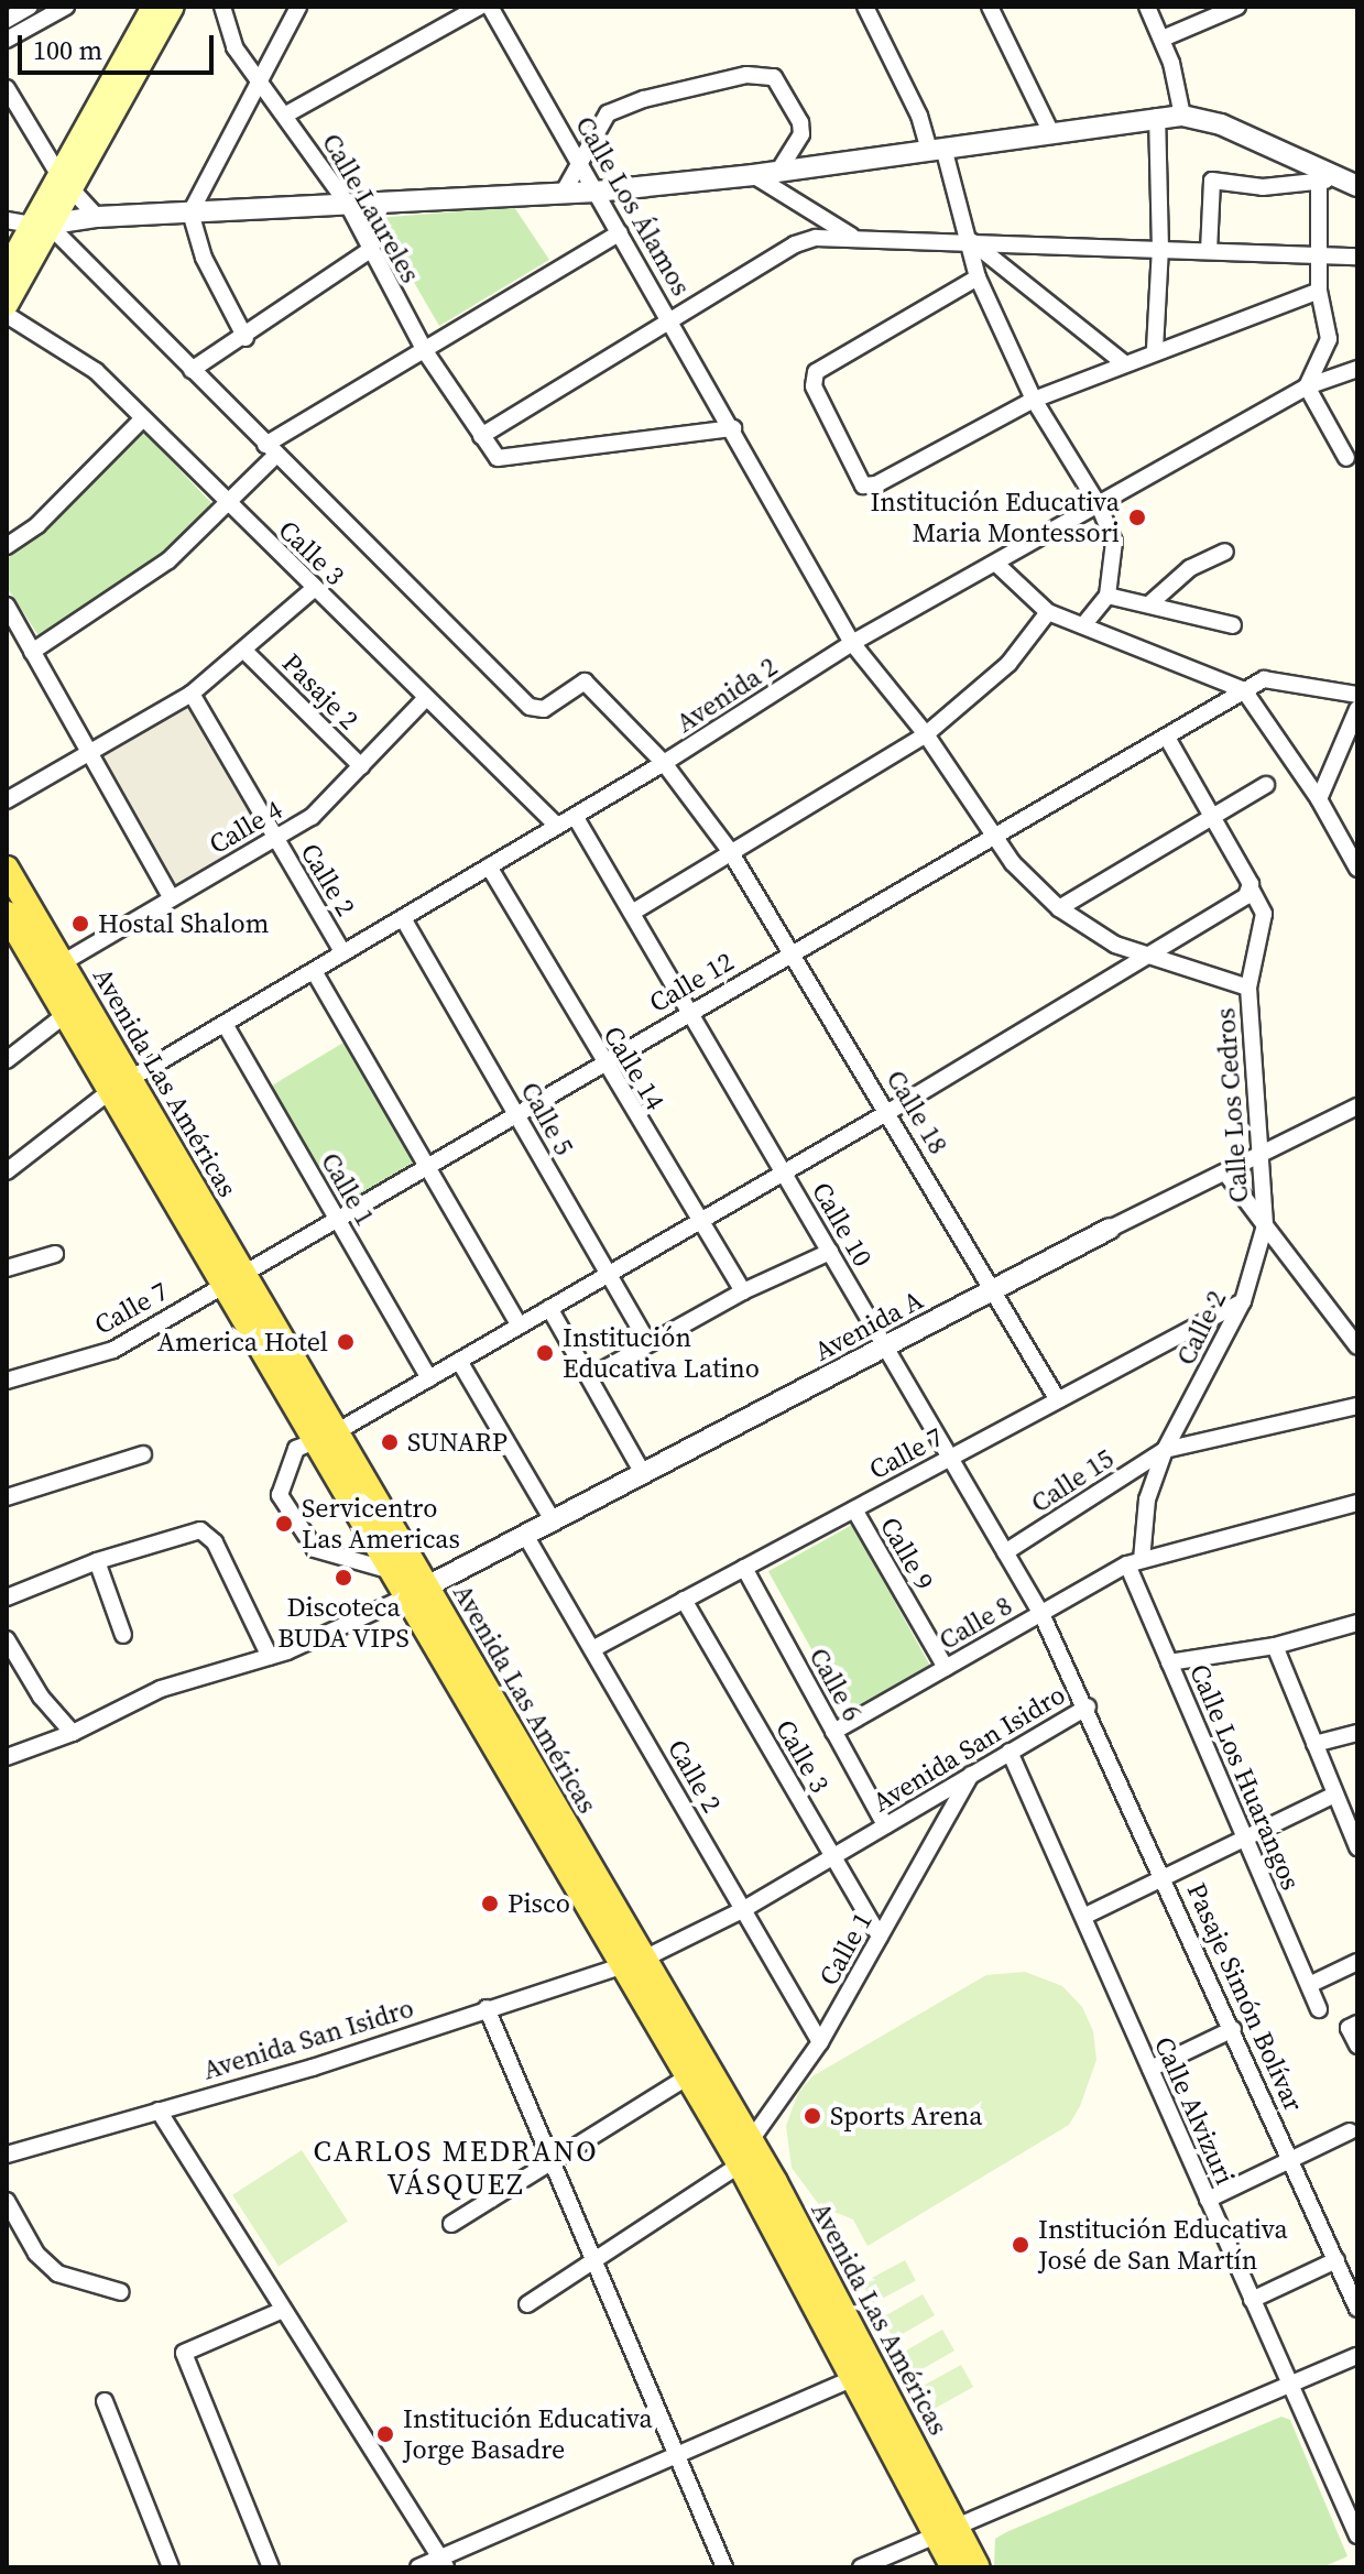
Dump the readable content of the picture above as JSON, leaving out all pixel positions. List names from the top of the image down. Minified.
{"streets":{"main road":["Avenida Las Américas"],"street":["Calle Los Álamos","Calle Laureles","Calle 3","Pasaje 2","Avenida 2","Calle 4","Calle 2","Calle 12","Calle 14","Calle Los Cedros","Calle 18","Calle 5","Calle 1","Calle 10","Calle 7","Avenida A","Calle 15","Calle 9","Calle 8","Calle 6","Avenida San Isidro","Calle Los Huarangos","Pasaje Simón Bolívar","Calle Alvizuri"]},"crossings":[["Calle Los Álamos","Avenida 2"],["Calle Los Álamos","Calle 12"],["Calle Los Álamos","Calle Los Cedros"],["Calle 3","Avenida 2"],["Calle 3","Calle 4"],["Calle 3","Calle 1"],["Calle 3","Calle 7"],["Calle 3","Avenida San Isidro"],["Pasaje 2","Calle 4"],["Avenida 2","Calle 2"],["Avenida 2","Calle 14"],["Avenida 2","Avenida Las Américas"],["Avenida 2","Calle 18"],["Avenida 2","Calle 5"],["Avenida 2","Calle 1"],["Avenida 2","Calle 10"],["Calle 4","Calle 2"],["Calle 4","Avenida Las Américas"],["Calle 2","Calle Los Cedros"],["Calle 2","Calle 1"],["Calle 2","Calle 7"],["Calle 2","Avenida A"],["Calle 2","Calle 15"],["Calle 2","Calle 8"],["Calle 2","Avenida San Isidro"],["Calle 2","Calle Los Huarangos"],["Calle 12","Calle 14"],["Calle 12","Avenida Las Américas"],["Calle 12","Calle Los Cedros"],["Calle 12","Calle 18"],["Calle 12","Calle 5"],["Calle 12","Calle 1"],["Calle 12","Calle 10"],["Calle 12","Calle 7"],["Avenida Las Américas","Calle 1"],["Avenida Las Américas","Calle 7"],["Avenida Las Américas","Avenida A"],["Avenida Las Américas","Avenida San Isidro"],["Calle Los Cedros","Avenida A"],["Calle 18","Calle 7"],["Calle 18","Avenida A"],["Calle 1","Avenida San Isidro"],["Calle 10","Calle 7"],["Calle 10","Avenida A"],["Calle 10","Calle 15"],["Calle 10","Calle 8"],["Calle 10","Avenida San Isidro"],["Calle 10","Pasaje Simón Bolívar"],["Calle 7","Calle 9"],["Calle 7","Calle 6"],["Calle 9","Calle 8"],["Calle 8","Calle 6"],["Calle 8","Calle Los Huarangos"],["Calle 6","Avenida San Isidro"],["Avenida San Isidro","Pasaje Simón Bolívar"],["Avenida San Isidro","Calle Alvizuri"]],"districts":["CARLOS MEDRANO VÁSQUEZ"],"places":["Institución Educativa Maria Montessori","Hostal Shalom","America Hotel","Institución Educativa Latino","SUNARP","Servicentro Las Americas","Discoteca BUDA VIPS","Pisco","Sports Arena","Institución Educativa José de San Martín","Institución Educativa Jorge Basadre"],"scale_bar":"100 m"}
